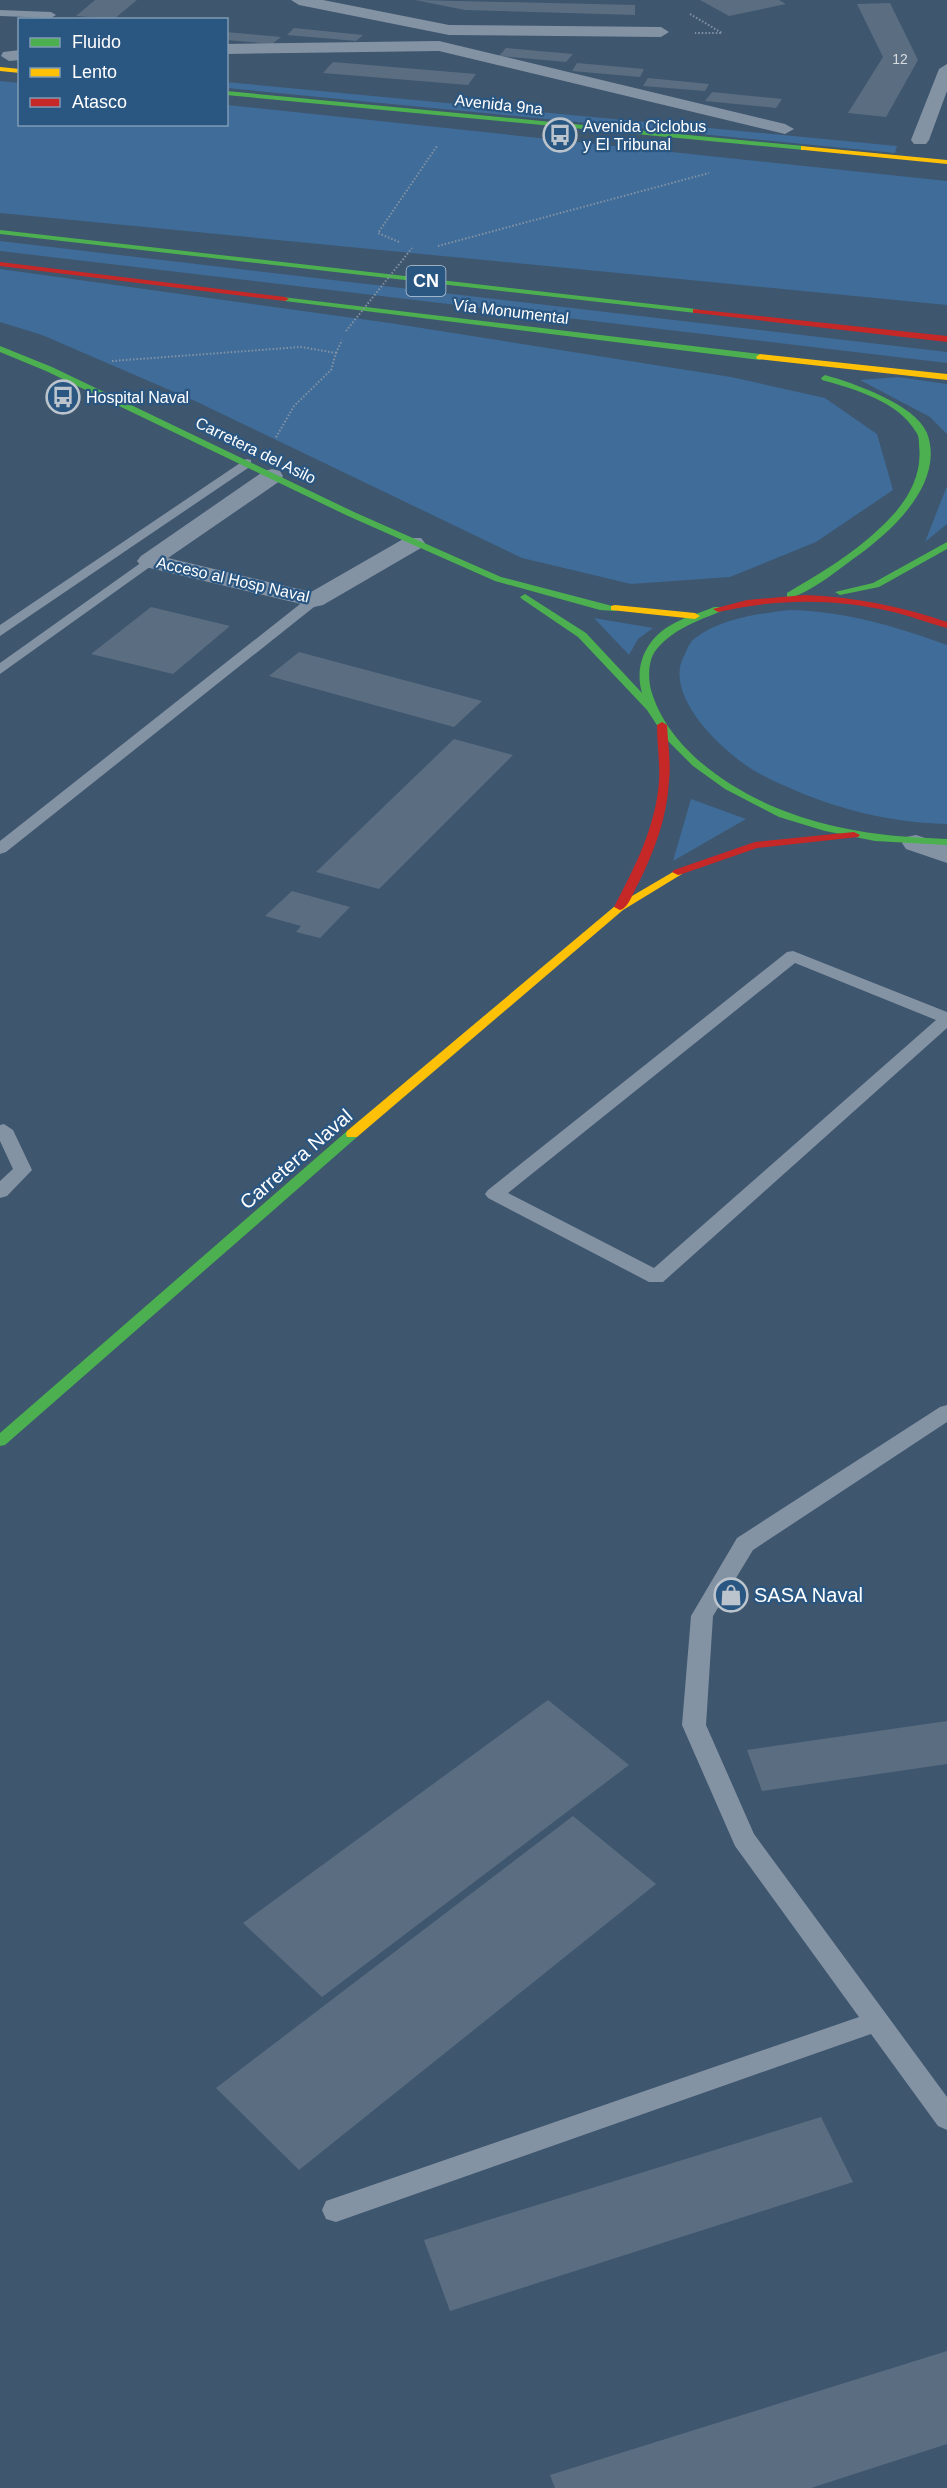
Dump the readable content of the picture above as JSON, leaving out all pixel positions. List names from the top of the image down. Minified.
{"streets":{"main road":["Avenida 9na","CN","Vía Monumental","Carretera del Asilo","Carretera Naval"],"street":["Acceso al Hosp Naval"]},"crossings":[["Carretera del Asilo","Acceso al Hosp Naval"]],"places":{"bus stop":["Avenida Ciclobus y El Tribunal","Hospital Naval"],"shop":["SASA Naval"]},"house_numbers":["12"],"legend":["Fluido","Lento","Atasco"]}
